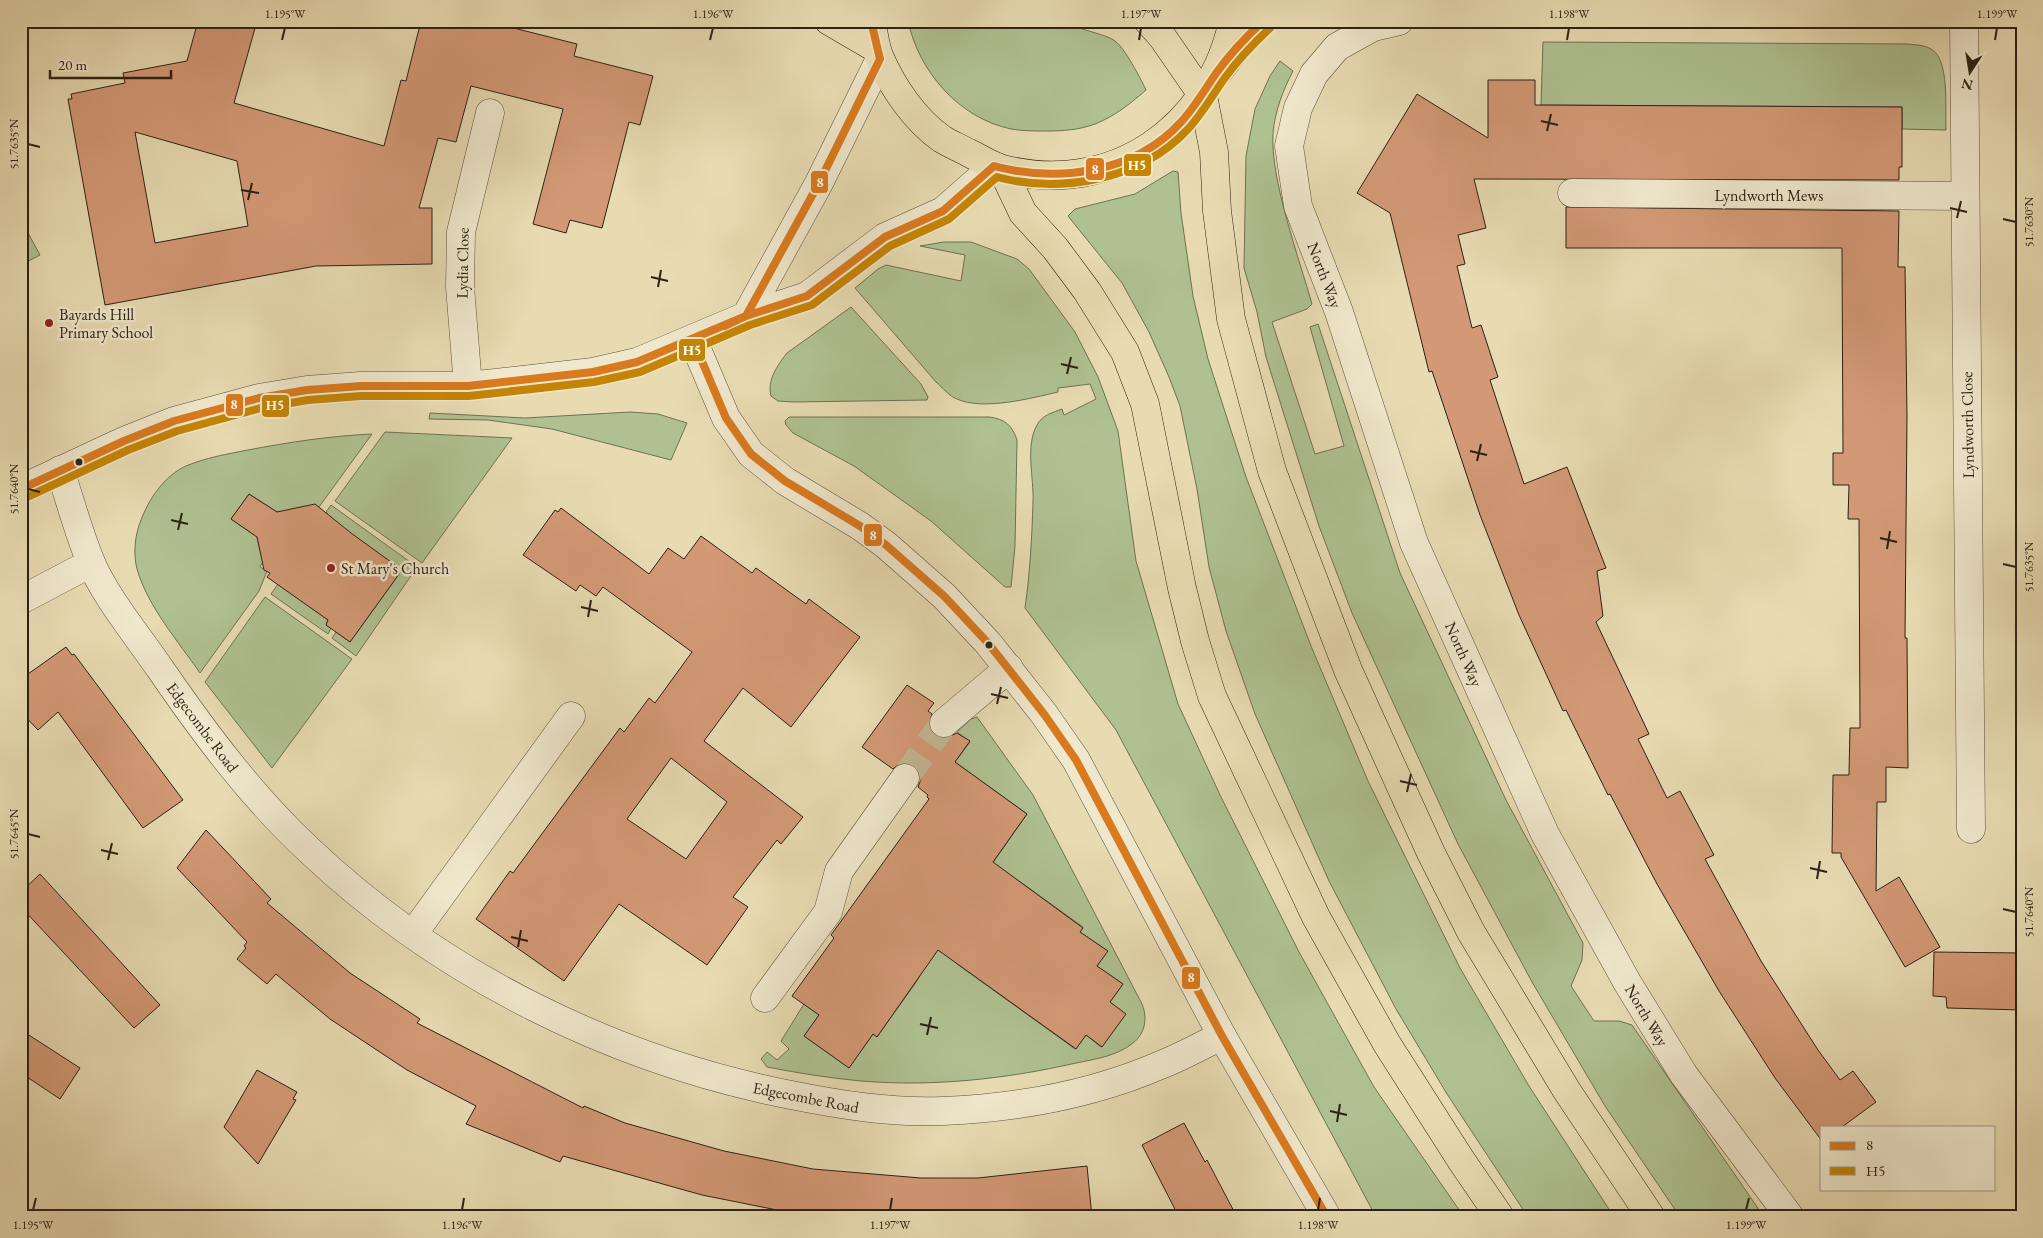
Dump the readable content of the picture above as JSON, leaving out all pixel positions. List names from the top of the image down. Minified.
{"streets":{"street":["Lyndworth Mews","Lydia Close","North Way","Lyndworth Close","Edgecombe Road"]},"crossings":[["Lyndworth Mews","Lyndworth Close"]],"places":["Bayards Hill Primary School","St Mary's Church"],"lines":["transit line 8","transit line H5"],"legend":["8","H5"],"scale_bar":"20 m","north":"bottom","coordinates":["1.195°W","1.196°W","1.197°W","1.198°W","1.199°W","51.7635°N","51.7630°N","51.7640°N","51.7645°N"]}
